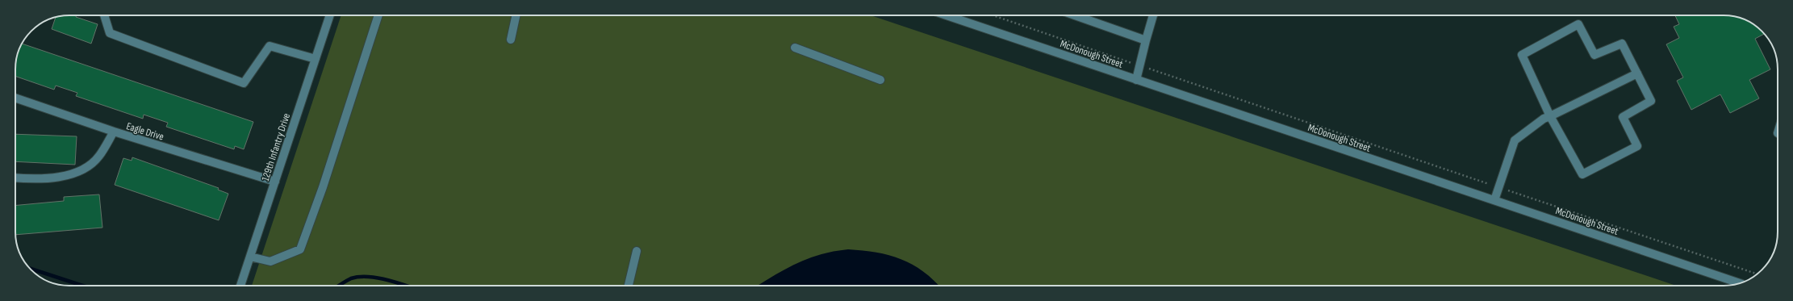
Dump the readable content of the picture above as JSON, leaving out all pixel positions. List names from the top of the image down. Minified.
{"streets":{"street":["McDonough Street","Eagle Drive","129th Infantry Drive"]},"crossings":[["Eagle Drive","129th Infantry Drive"]]}
